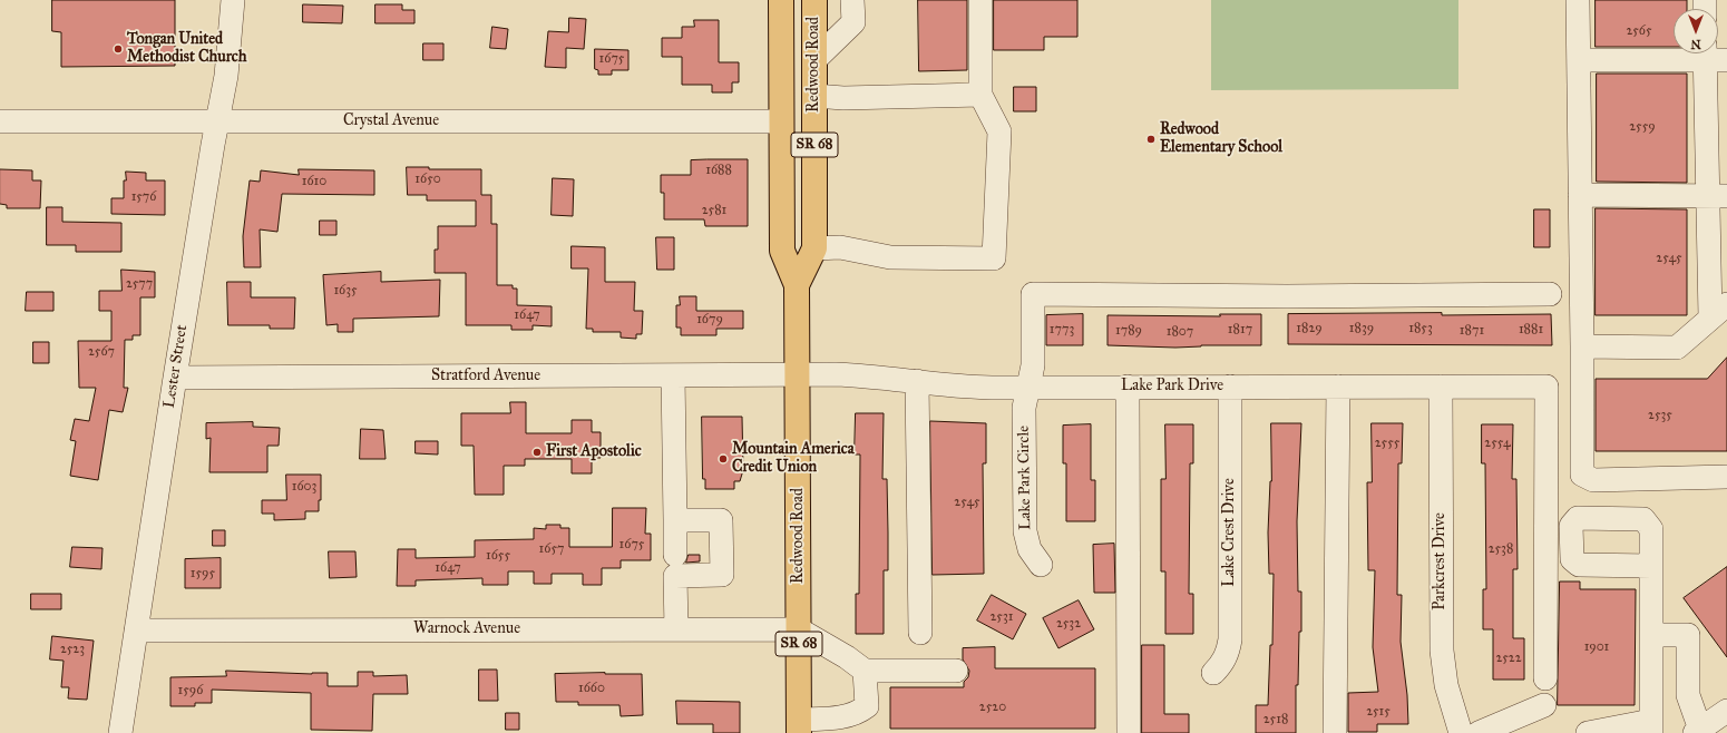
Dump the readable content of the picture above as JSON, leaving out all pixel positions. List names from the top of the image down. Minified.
{"streets":{"main road":["Redwood Road","SR 68"],"street":["Crystal Avenue","Lester Street","Stratford Avenue","Lake Park Drive","Lake Park Circle","Lake Crest Drive","Parkcrest Drive","Warnock Avenue"]},"crossings":[["Redwood Road","Crystal Avenue"],["Redwood Road","Stratford Avenue"],["Redwood Road","Lake Park Drive"],["Redwood Road","Warnock Avenue"],["Crystal Avenue","Lester Street"],["Lester Street","Stratford Avenue"],["Lester Street","Warnock Avenue"],["Stratford Avenue","Lake Park Drive"],["Lake Park Drive","Lake Park Circle"],["Lake Park Drive","Lake Crest Drive"],["Lake Park Drive","Parkcrest Drive"]],"places":["Tongan United Methodist Church","Redwood Elementary School","First Apostolic","Mountain America Credit Union"],"house_numbers":["2565","1675","2559","1688","1650","1610","1576","2581","2545","2577","1635","1647","1679","1829","1839","1853","1773","1817","1881","1789","1871","1807","2567","2535","2555","2554","1603","2545","1675","1657","2538","1655","1647","1595","2531","2532","1901","2523","2522","1660","1596","2520","2515","2518"],"north":"bottom"}
